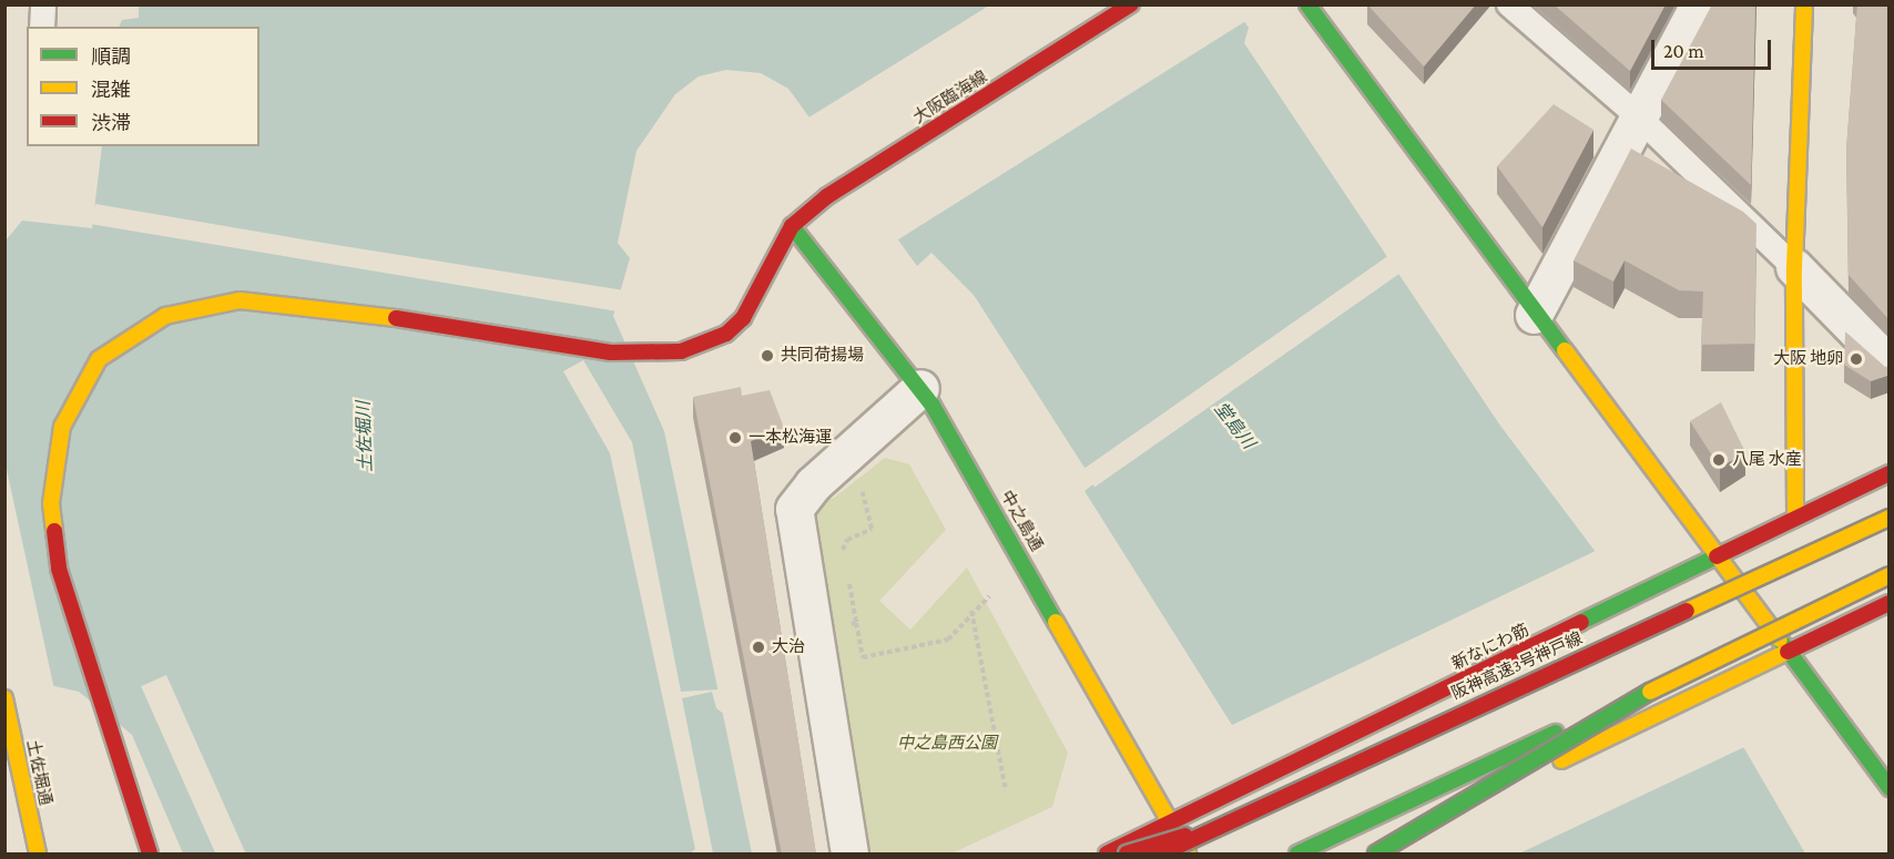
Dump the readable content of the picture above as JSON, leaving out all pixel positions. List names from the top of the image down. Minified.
{"streets":{"main road":["大阪臨海線","中之島通","新なにわ筋","阪神高速3号神戸線","土佐堀通"]},"crossings":[["大阪臨海線","中之島通"],["中之島通","新なにわ筋"]],"water":["堂島川","土佐堀川"],"parks":["中之島西公園"],"places":["共同荷揚場","大阪 地卵","一本松海運","八尾 水産","大治"],"legend":["順調","混雑","渋滞"],"scale_bar":"20 m"}
